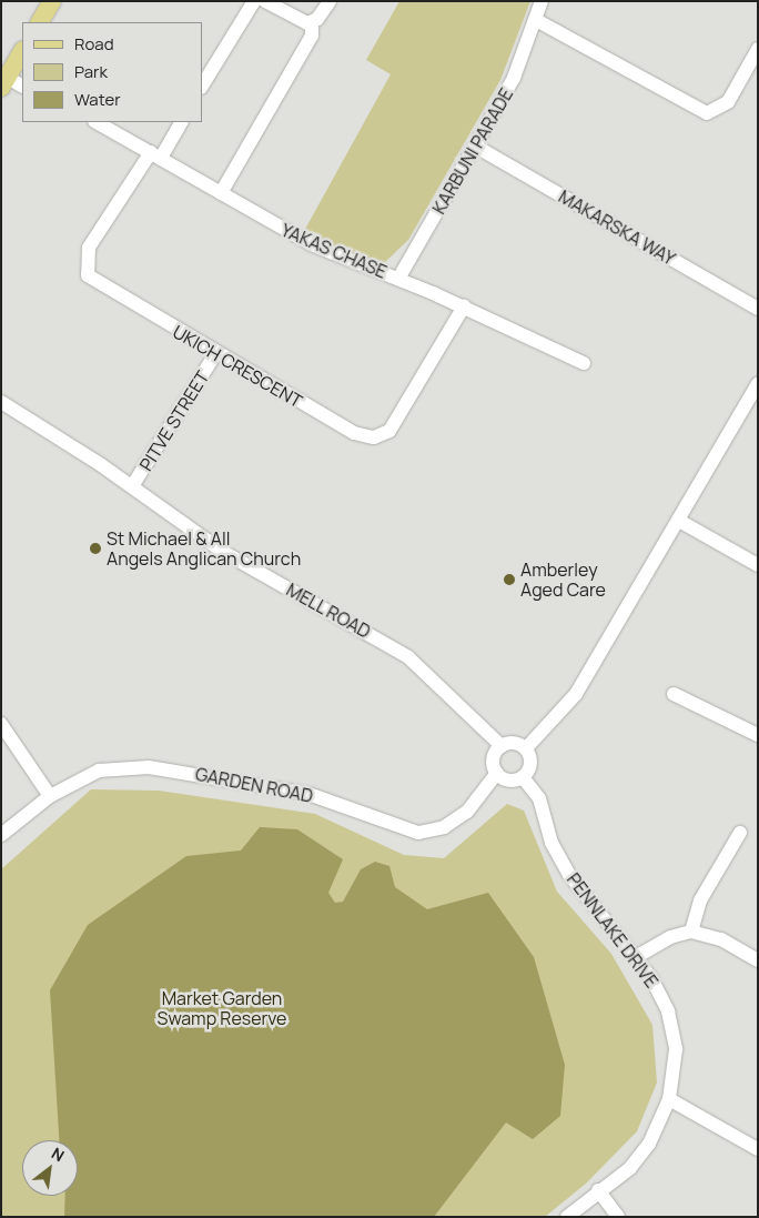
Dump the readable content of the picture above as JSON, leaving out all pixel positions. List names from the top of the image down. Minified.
{"streets":{"street":["KARBUNI PARADE","MAKARSKA WAY","YAKAS CHASE","UKICH CRESCENT","PITVE STREET","MELL ROAD","GARDEN ROAD","PENNLAKE DRIVE"]},"crossings":[["KARBUNI PARADE","MAKARSKA WAY"],["KARBUNI PARADE","YAKAS CHASE"],["YAKAS CHASE","UKICH CRESCENT"],["UKICH CRESCENT","PITVE STREET"],["PITVE STREET","MELL ROAD"],["MELL ROAD","GARDEN ROAD"],["MELL ROAD","PENNLAKE DRIVE"],["GARDEN ROAD","PENNLAKE DRIVE"]],"parks":["Market Garden Swamp Reserve"],"places":["St Michael & All Angels Anglican Church","Amberley Aged Care"],"legend":["Road","Park","Water"],"north":"top right"}
